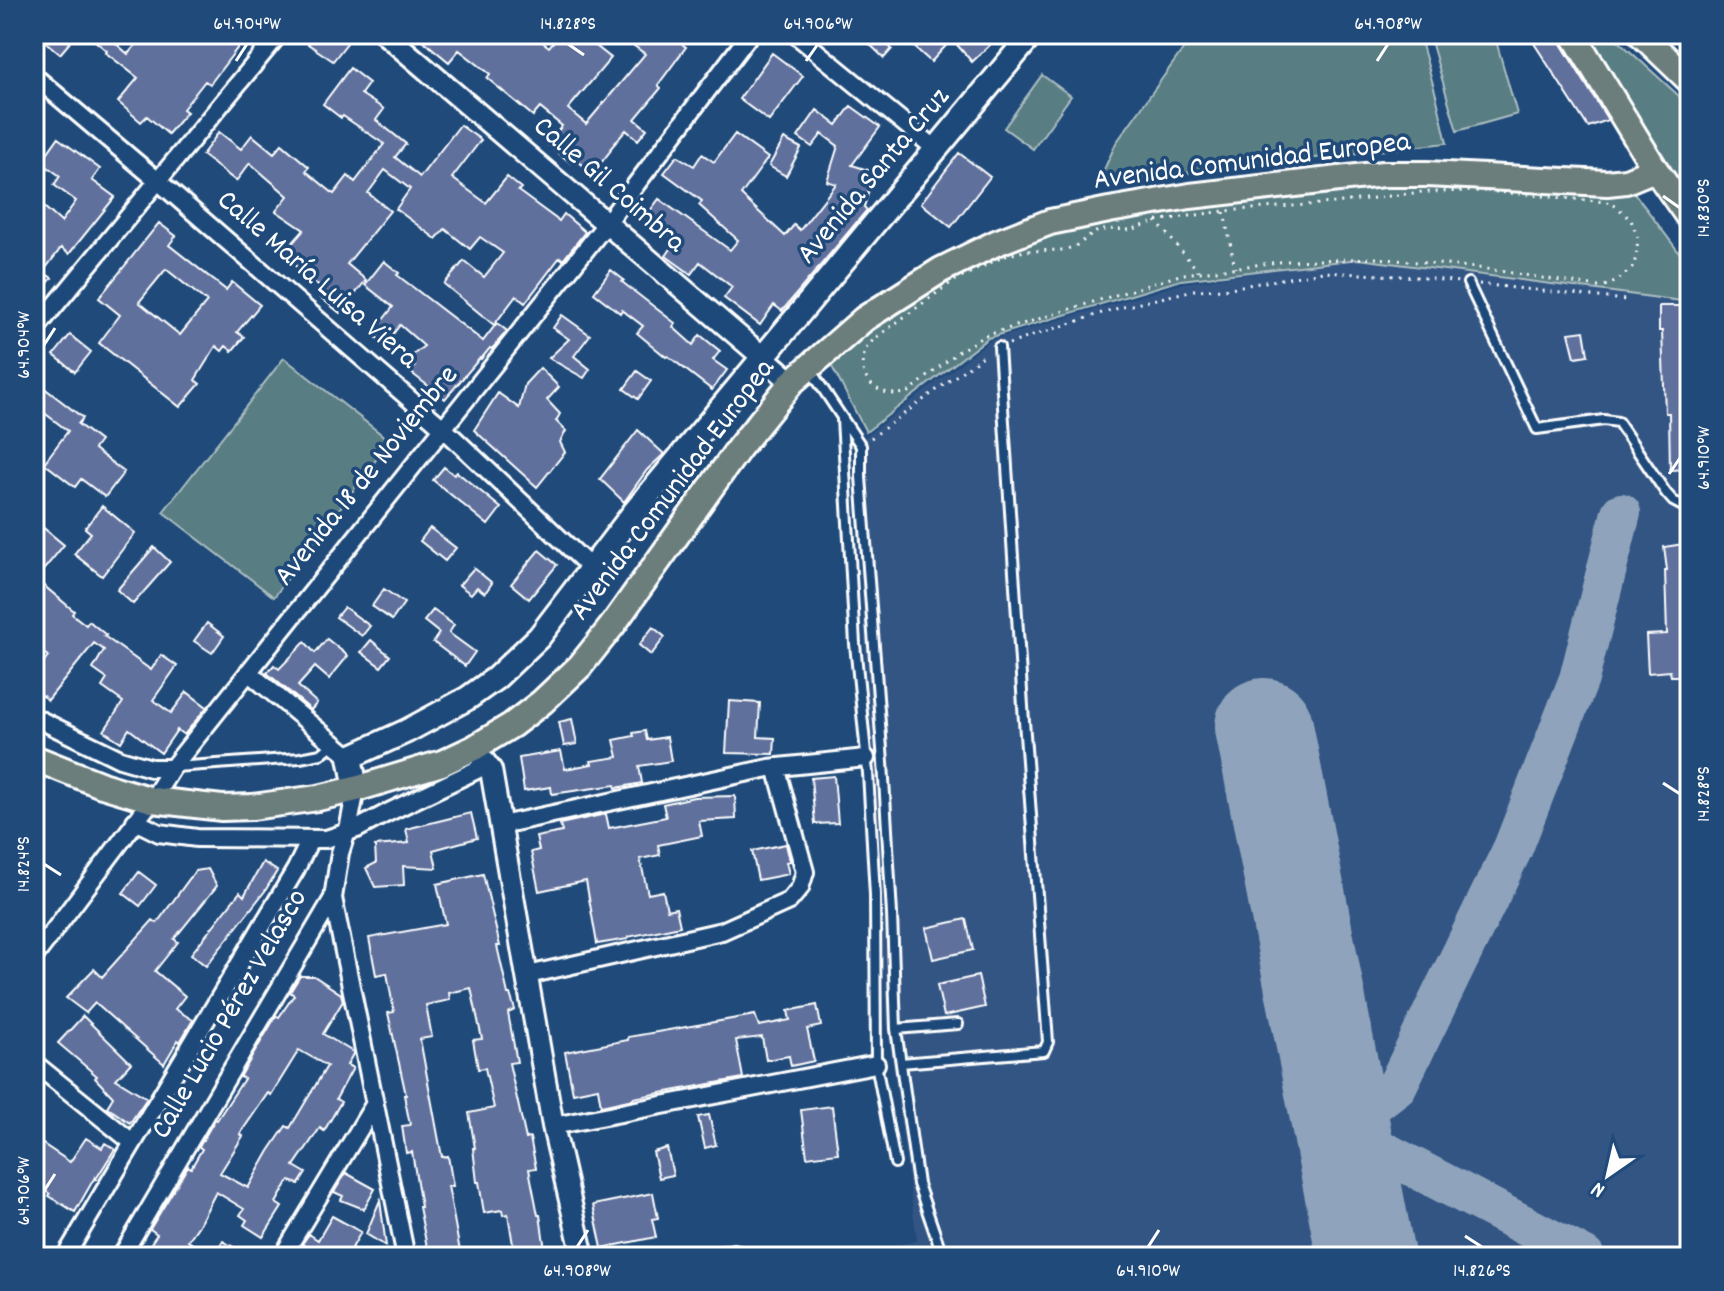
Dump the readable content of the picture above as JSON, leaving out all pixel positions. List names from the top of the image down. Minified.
{"streets":{"main road":["Avenida Comunidad Europea","Avenida Santa Cruz"],"street":["Calle Gil Coimbra","Calle María Luisa Viera","Avenida 18 de Noviembre","Calle Lucio Pérez Velasco"]},"crossings":[["Avenida Comunidad Europea","Calle Gil Coimbra"],["Avenida Comunidad Europea","Avenida 18 de Noviembre"],["Avenida Comunidad Europea","Calle Lucio Pérez Velasco"],["Avenida Santa Cruz","Calle Gil Coimbra"],["Avenida Santa Cruz","Calle María Luisa Viera"],["Calle Gil Coimbra","Avenida 18 de Noviembre"],["Calle María Luisa Viera","Avenida 18 de Noviembre"]],"north":"bottom left","coordinates":["64.904°W","14.828°S","64.906°W","64.908°W","14.830°S","64.910°W","14.824°S","14.826°S"]}
